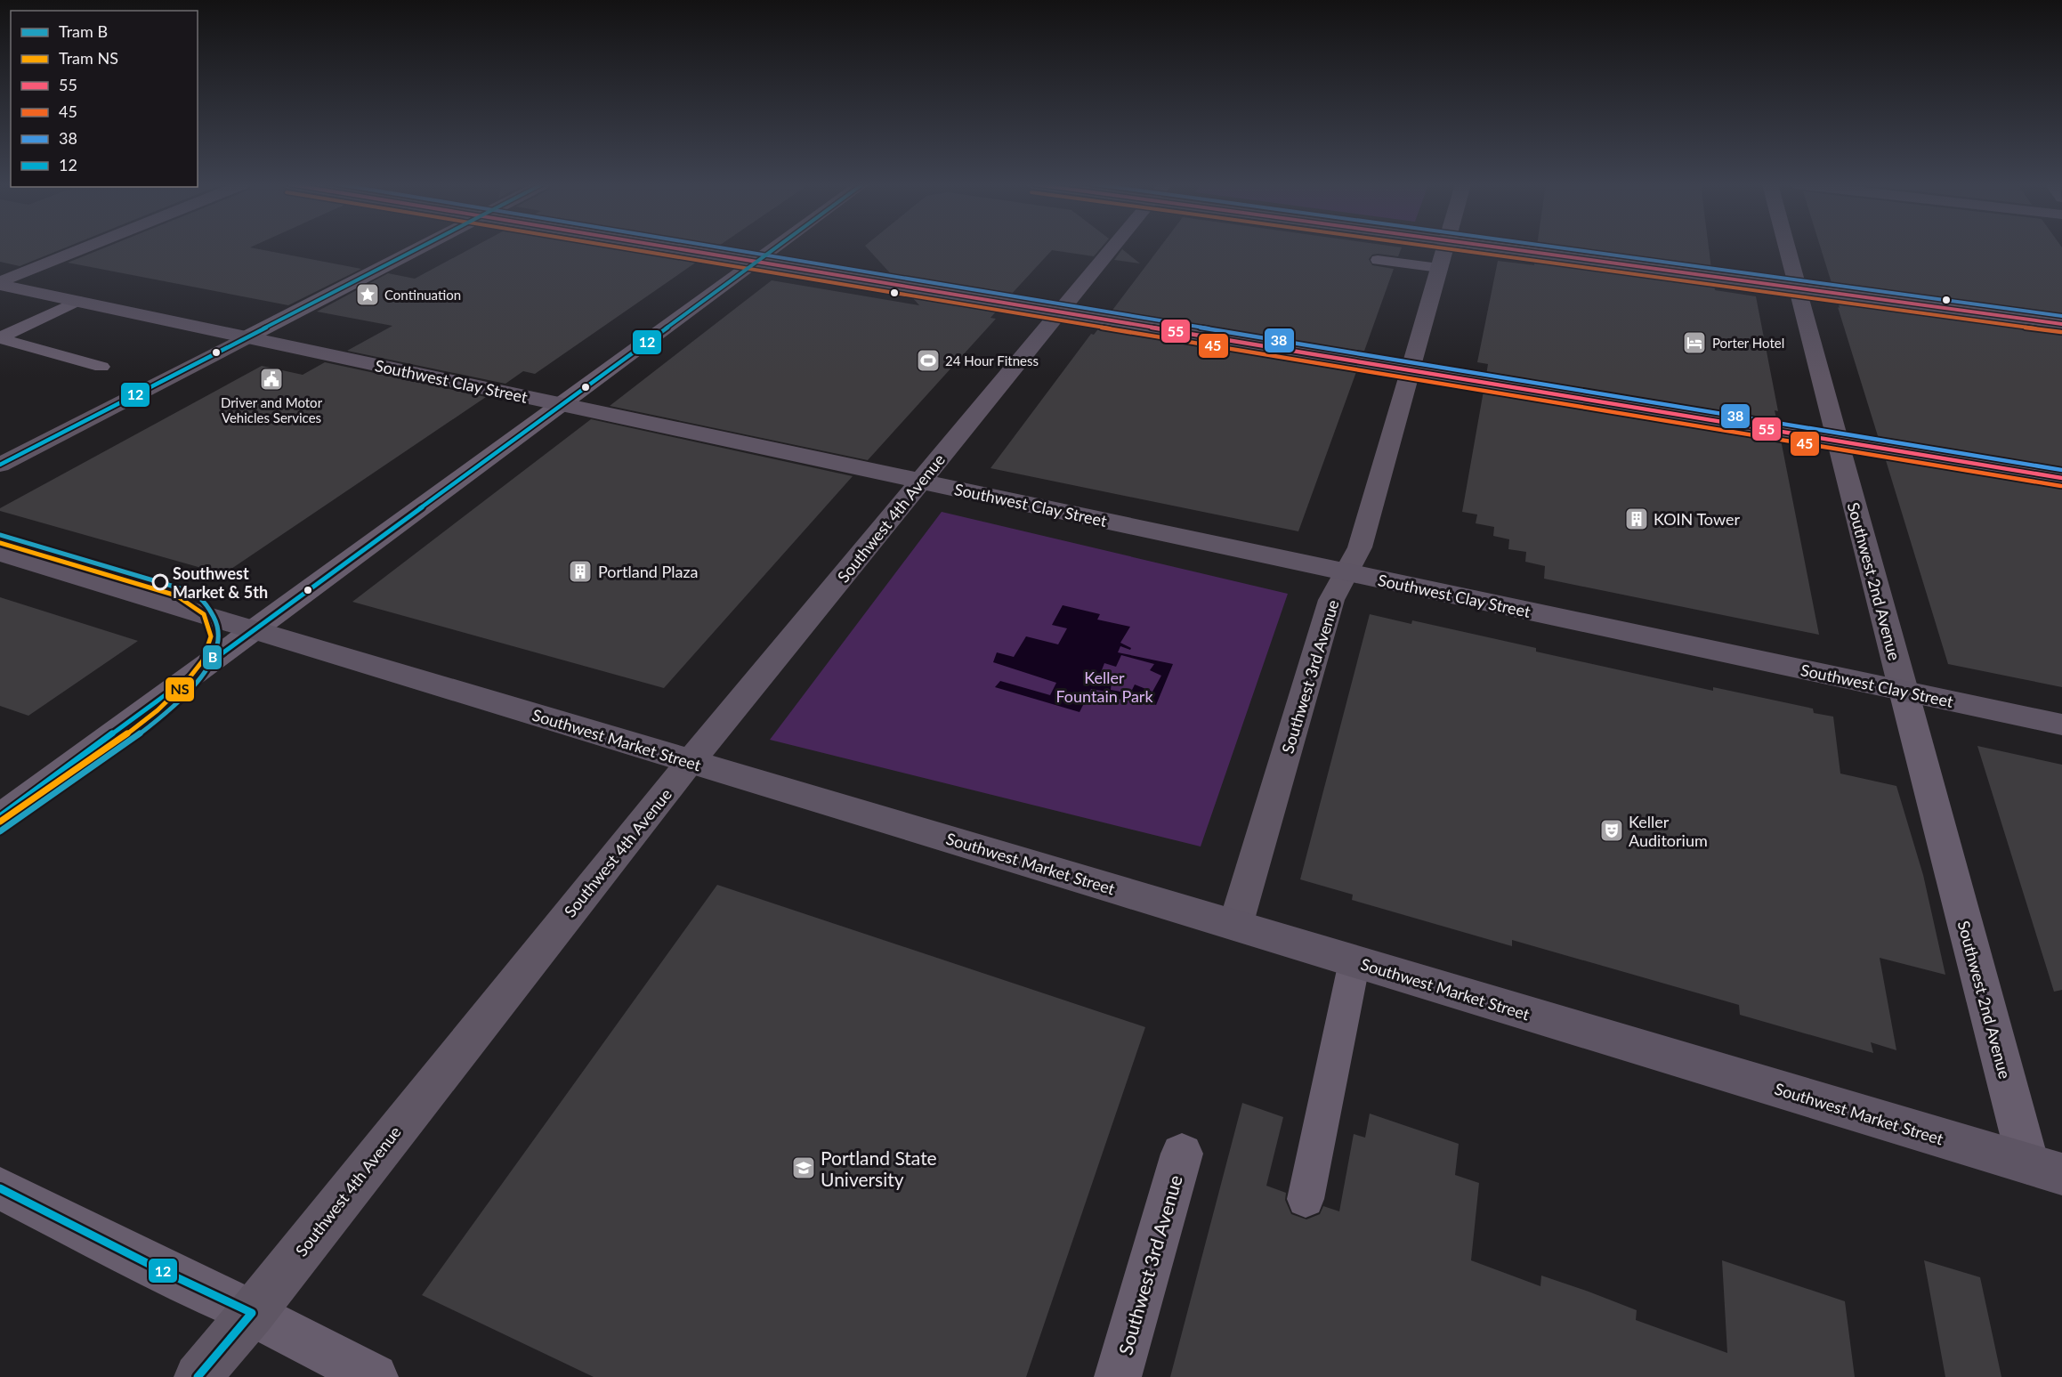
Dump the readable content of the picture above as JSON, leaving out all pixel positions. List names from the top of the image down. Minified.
{"streets":{"main road":["Southwest Clay Street","Southwest 4th Avenue","Southwest 2nd Avenue","Southwest 3rd Avenue","Southwest Market Street"]},"crossings":[["Southwest Clay Street","Southwest 4th Avenue"],["Southwest Clay Street","Southwest 2nd Avenue"],["Southwest Clay Street","Southwest 3rd Avenue"],["Southwest 4th Avenue","Southwest Market Street"],["Southwest 2nd Avenue","Southwest Market Street"],["Southwest 3rd Avenue","Southwest Market Street"]],"parks":["Keller Fountain Park"],"places":{"place":["Continuation"],"hotel":["Porter Hotel"],"sports":["24 Hour Fitness"],"public building":["Driver and Motor Vehicles Services"],"building":["KOIN Tower","Portland Plaza"],"other":["Southwest Market & 5th"],"theatre":["Keller Auditorium"],"school or university":["Portland State University"]},"lines":["transit line 55","transit line 45","transit line 38","transit line 12","tram line B","tram line NS"],"legend":["Tram B","Tram NS","55","45","38","12"]}
